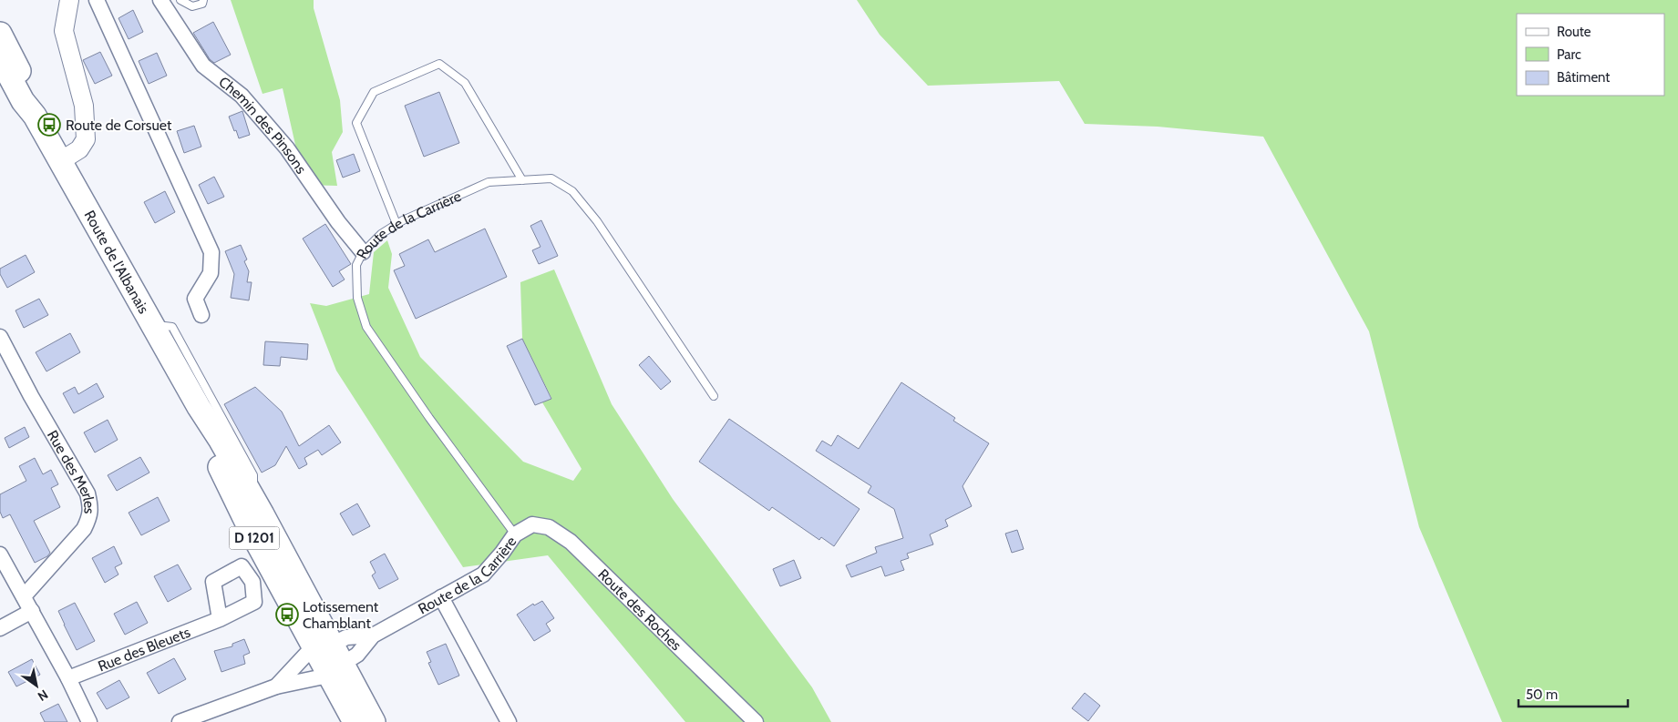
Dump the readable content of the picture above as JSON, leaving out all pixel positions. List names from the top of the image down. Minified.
{"streets":{"main road":["Route de l'Albanais","D 1201"],"street":["Chemin des Pinsons","Route de la Carrière","Rue des Merles","Route des Roches","Rue des Bleuets"]},"crossings":[["Chemin des Pinsons","Route de la Carrière"],["Route de la Carrière","Route de l'Albanais"],["Route de la Carrière","Route des Roches"]],"places":{"bus stop":["Route de Corsuet","Lotissement Chamblant"]},"legend":["Route","Parc","Bâtiment"],"scale_bar":"50 m","north":"bottom right"}
